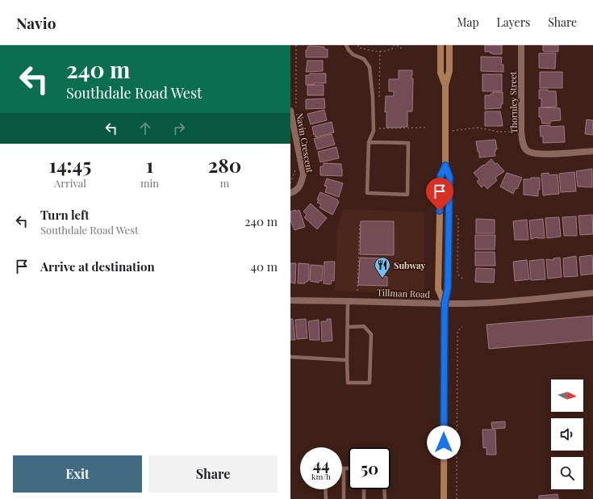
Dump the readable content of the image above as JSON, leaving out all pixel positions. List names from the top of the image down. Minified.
{"streets":{"street":["Thornley Street","Navin Crescent","Tillman Road"]},"places":{"restaurant":["Subway"]},"north":"right","page":{"header":"Navio","nav":["Map","Layers","Share"],"turn":["240 m","Southdale Road West"],"eta":["14:45","Arrival","1","min","280","m"],"list":[{"name":"Turn left","note":"Southdale Road West","value":"240 m"},{"name":"Arrive at destination","value":"40 m"}],"speed":"44 km/h","limit":"50","buttons":["Exit","Share"]}}
